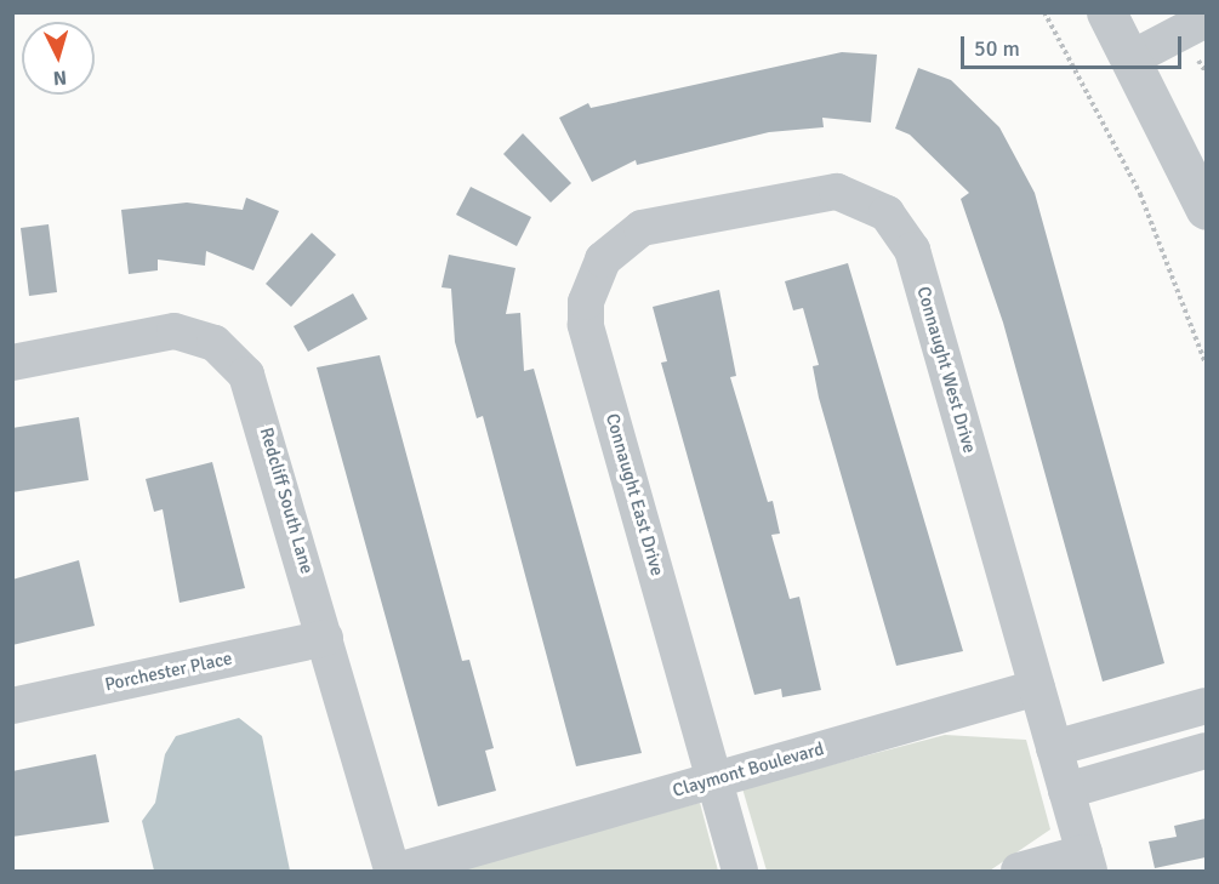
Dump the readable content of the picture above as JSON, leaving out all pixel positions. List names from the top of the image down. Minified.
{"streets":{"street":["Connaught West Drive","Connaught East Drive","Redcliff South Lane","Porchester Place","Claymont Boulevard"]},"crossings":[["Connaught West Drive","Connaught East Drive"],["Connaught West Drive","Claymont Boulevard"],["Connaught East Drive","Claymont Boulevard"],["Redcliff South Lane","Porchester Place"]],"scale_bar":"50 m","north":"bottom"}
